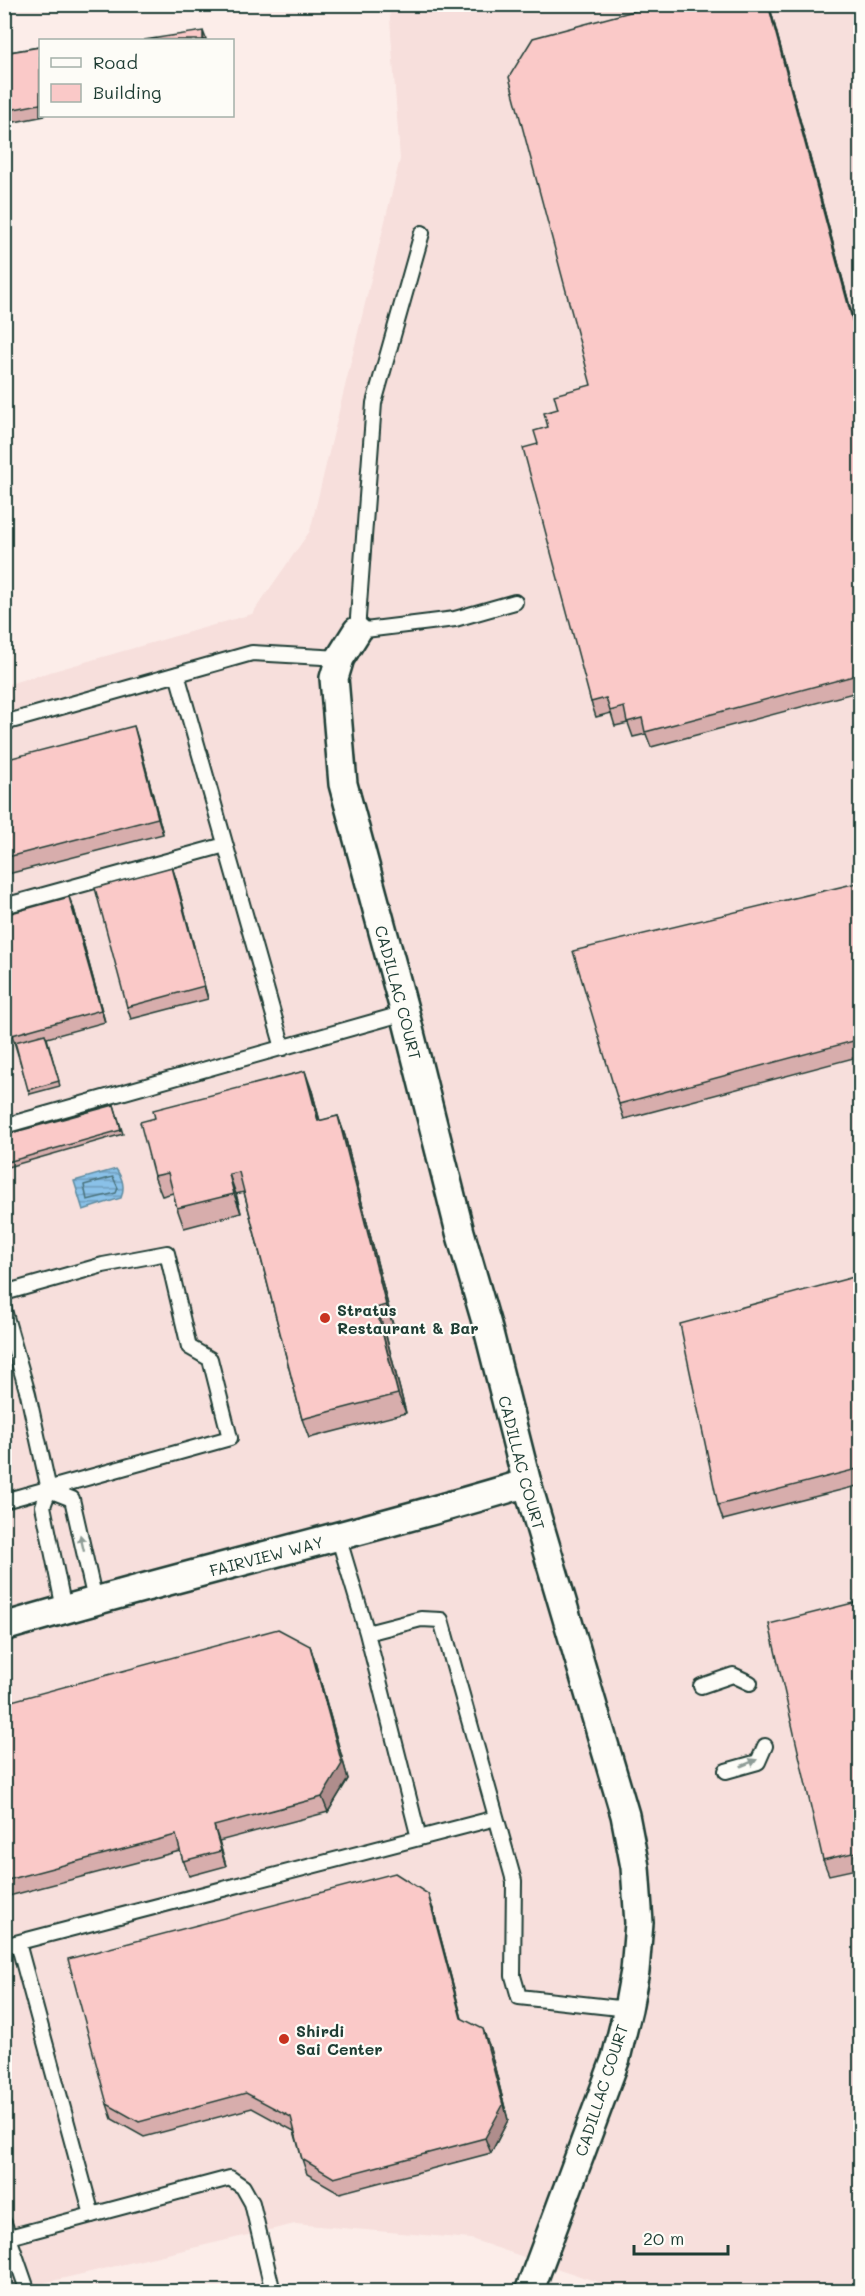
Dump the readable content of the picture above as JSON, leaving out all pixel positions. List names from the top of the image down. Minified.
{"streets":{"street":["CADILLAC COURT","FAIRVIEW WAY"]},"crossings":[["CADILLAC COURT","FAIRVIEW WAY"]],"places":["Stratus Restaurant & Bar","Shirdi Sai Center"],"legend":["Road","Building"],"scale_bar":"20 m"}
